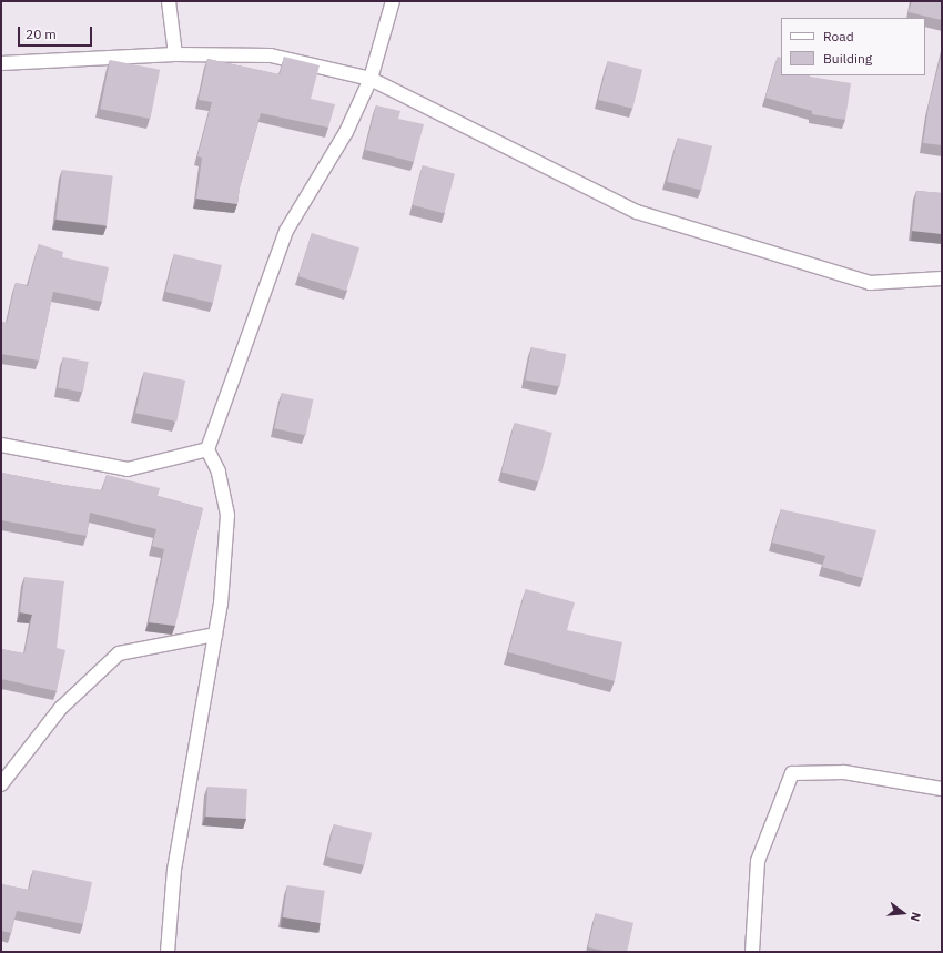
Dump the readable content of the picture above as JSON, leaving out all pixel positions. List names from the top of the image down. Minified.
{"legend":["Road","Building"],"scale_bar":"20 m","north":"right"}
